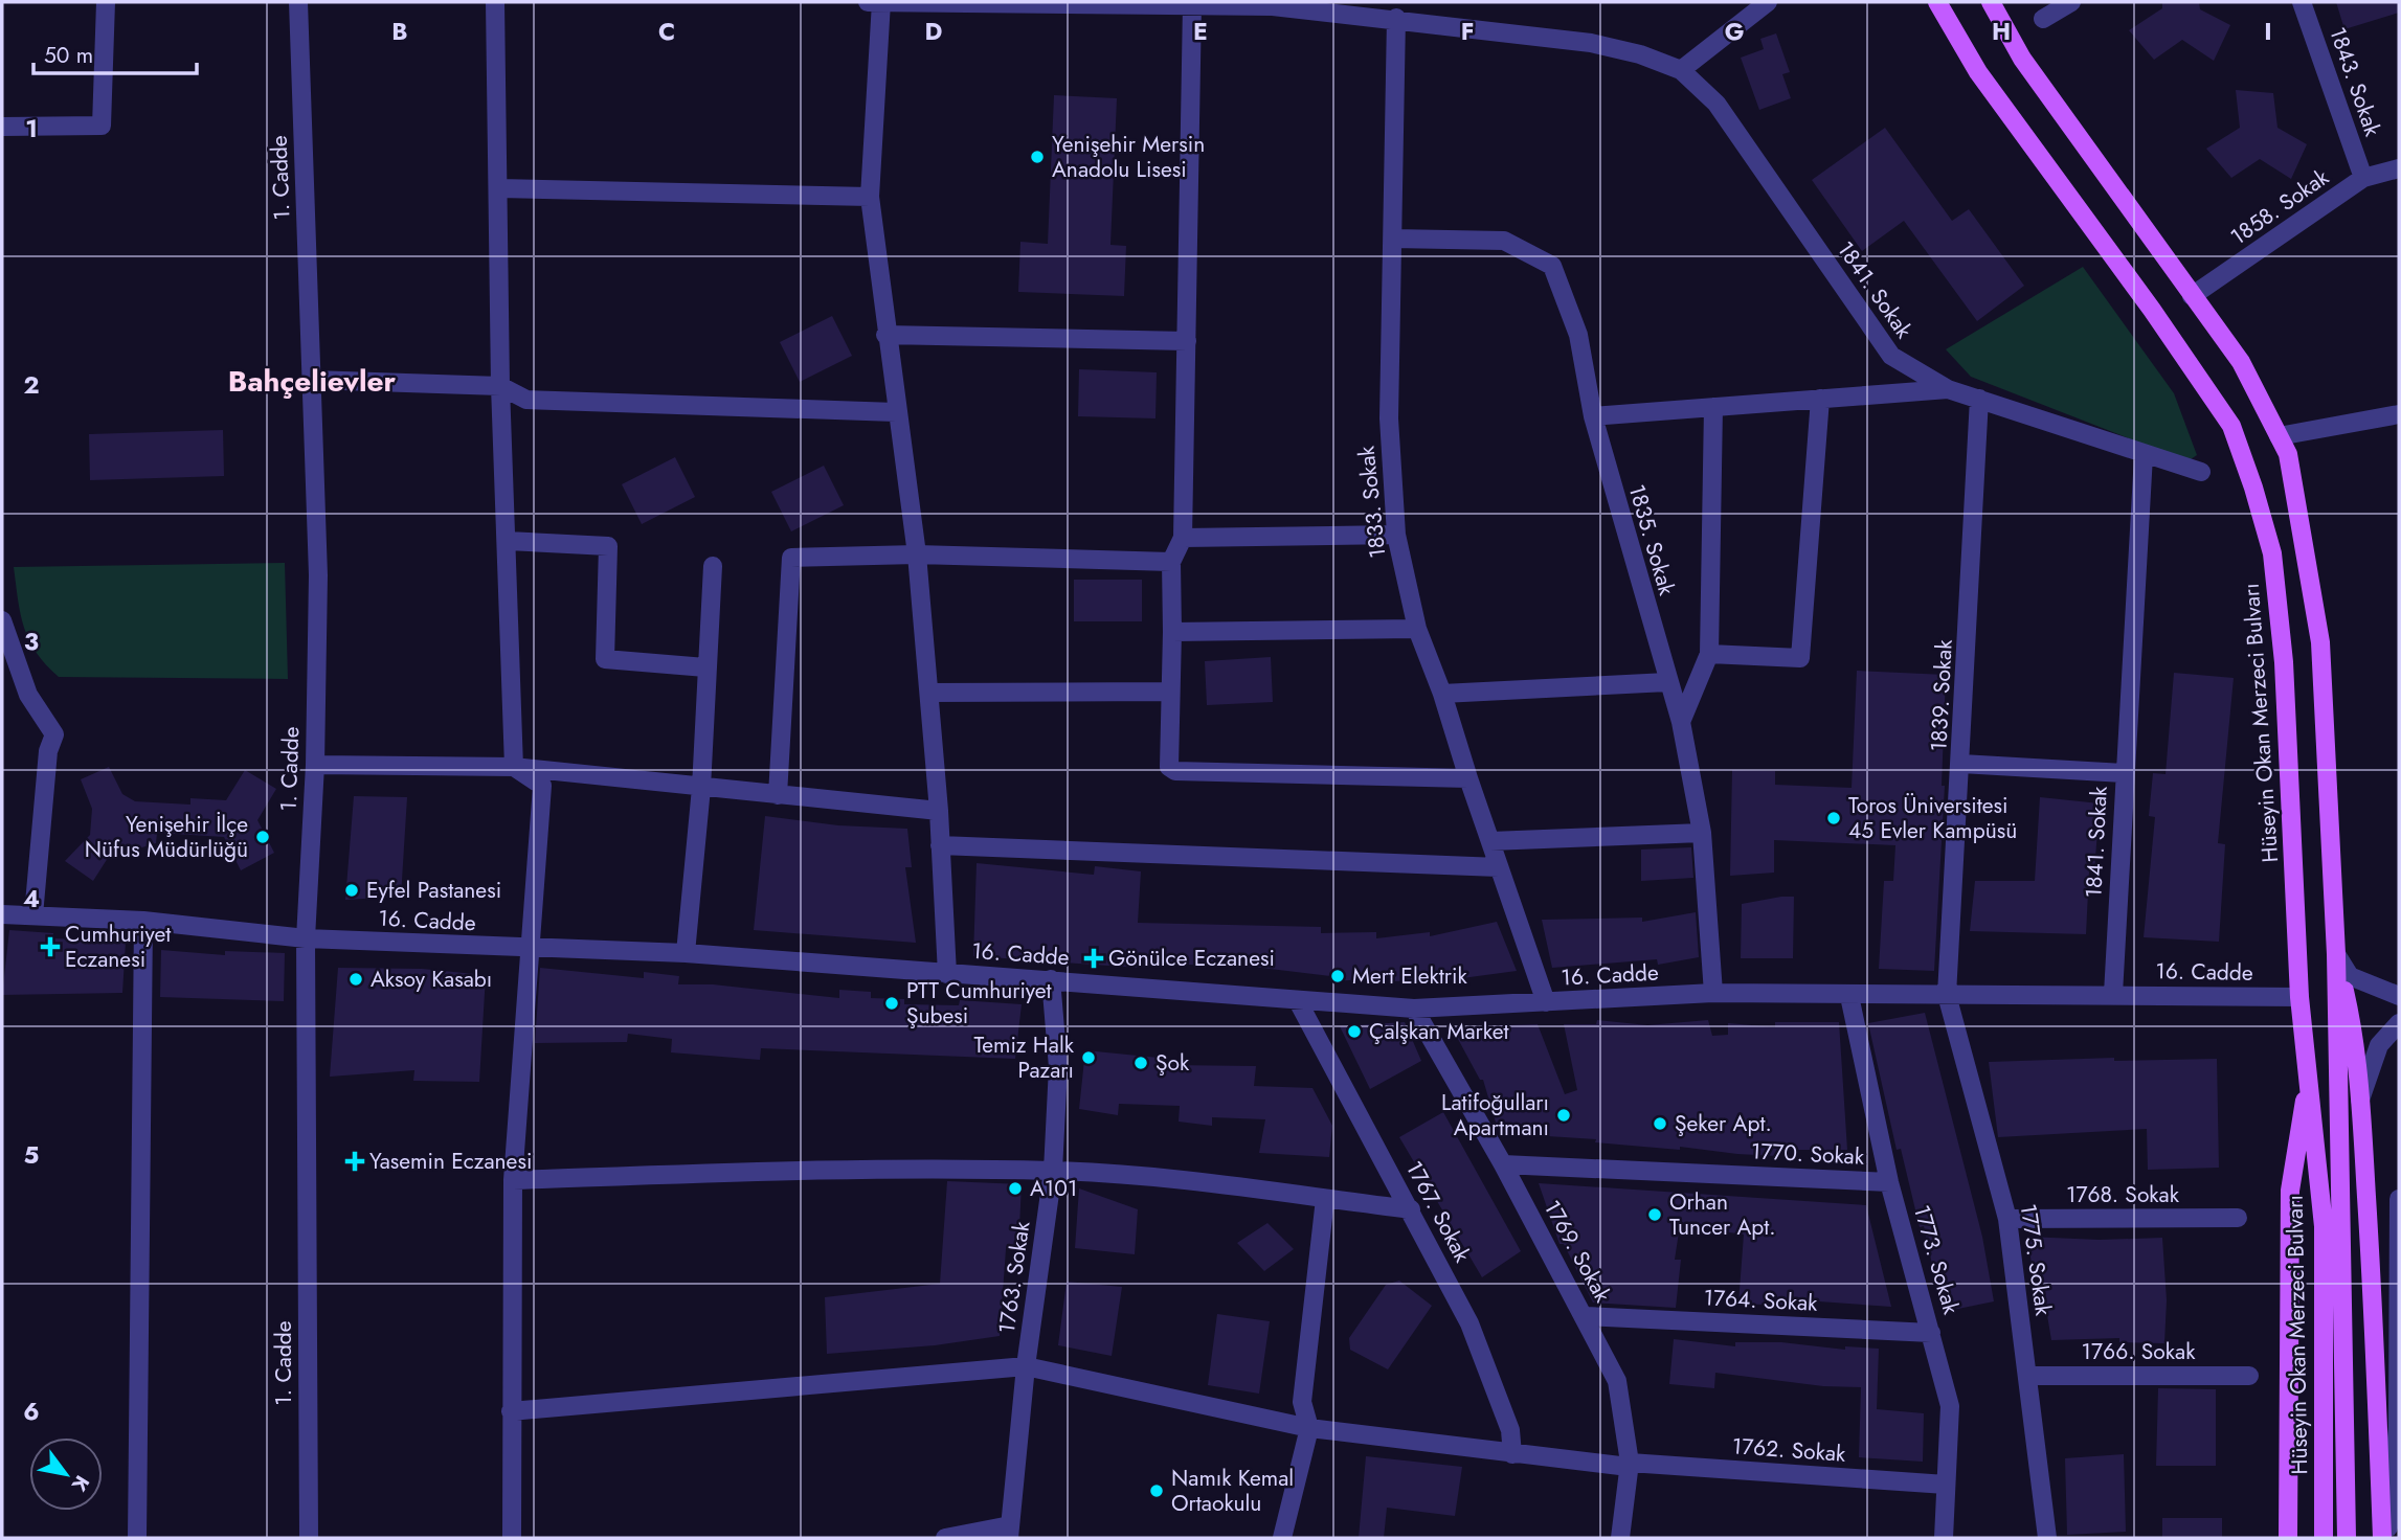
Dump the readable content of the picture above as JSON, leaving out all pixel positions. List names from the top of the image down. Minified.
{"streets":{"main road":["Hüseyin Okan Merzeci Bulvarı"],"street":["1843. Sokak","1. Cadde","1858. Sokak","1841. Sokak","1833. Sokak","1835. Sokak","1839. Sokak","16. Cadde","1770. Sokak","1768. Sokak","1767. Sokak","1769. Sokak","1773. Sokak","1775. Sokak","1763. Sokak","1764. Sokak","1766. Sokak","1762. Sokak"]},"crossings":[["1843. Sokak","1858. Sokak"],["1. Cadde","16. Cadde"],["1858. Sokak","Hüseyin Okan Merzeci Bulvarı"],["1841. Sokak","1833. Sokak"],["1841. Sokak","1839. Sokak"],["1841. Sokak","16. Cadde"],["1833. Sokak","1835. Sokak"],["1833. Sokak","16. Cadde"],["1835. Sokak","16. Cadde"],["1839. Sokak","16. Cadde"],["1839. Sokak","1775. Sokak"],["Hüseyin Okan Merzeci Bulvarı","16. Cadde"],["16. Cadde","1767. Sokak"],["16. Cadde","1769. Sokak"],["16. Cadde","1773. Sokak"],["16. Cadde","1775. Sokak"],["16. Cadde","1763. Sokak"],["1770. Sokak","1769. Sokak"],["1770. Sokak","1773. Sokak"],["1768. Sokak","1775. Sokak"],["1767. Sokak","1762. Sokak"],["1769. Sokak","1764. Sokak"],["1769. Sokak","1762. Sokak"],["1773. Sokak","1764. Sokak"],["1773. Sokak","1762. Sokak"],["1775. Sokak","1766. Sokak"],["1763. Sokak","1762. Sokak"]],"districts":["Bahçelievler"],"places":{"other":["Yenişehir Mersin Anadolu Lisesi","Toros Üniversitesi 45 Evler Kampüsü","Yenişehir İlçe Nüfus Müdürlüğü","Eyfel Pastanesi","Mert Elektrik","Aksoy Kasabı","PTT Cumhuriyet Şubesi","Çalşkan Market","Temiz Halk Pazarı","Şok","Latifoğulları Apartmanı","Şeker Apt.","A101","Orhan Tuncer Apt.","Namık Kemal Ortaokulu"],"health":["Cumhuriyet Eczanesi","Gönülce Eczanesi","Yasemin Eczanesi"]},"scale_bar":"50 m","north":"bottom right","grid":{"columns":["B","C","D","E","F","G","H","I"],"rows":["1","2","3","4","5","6"]}}
